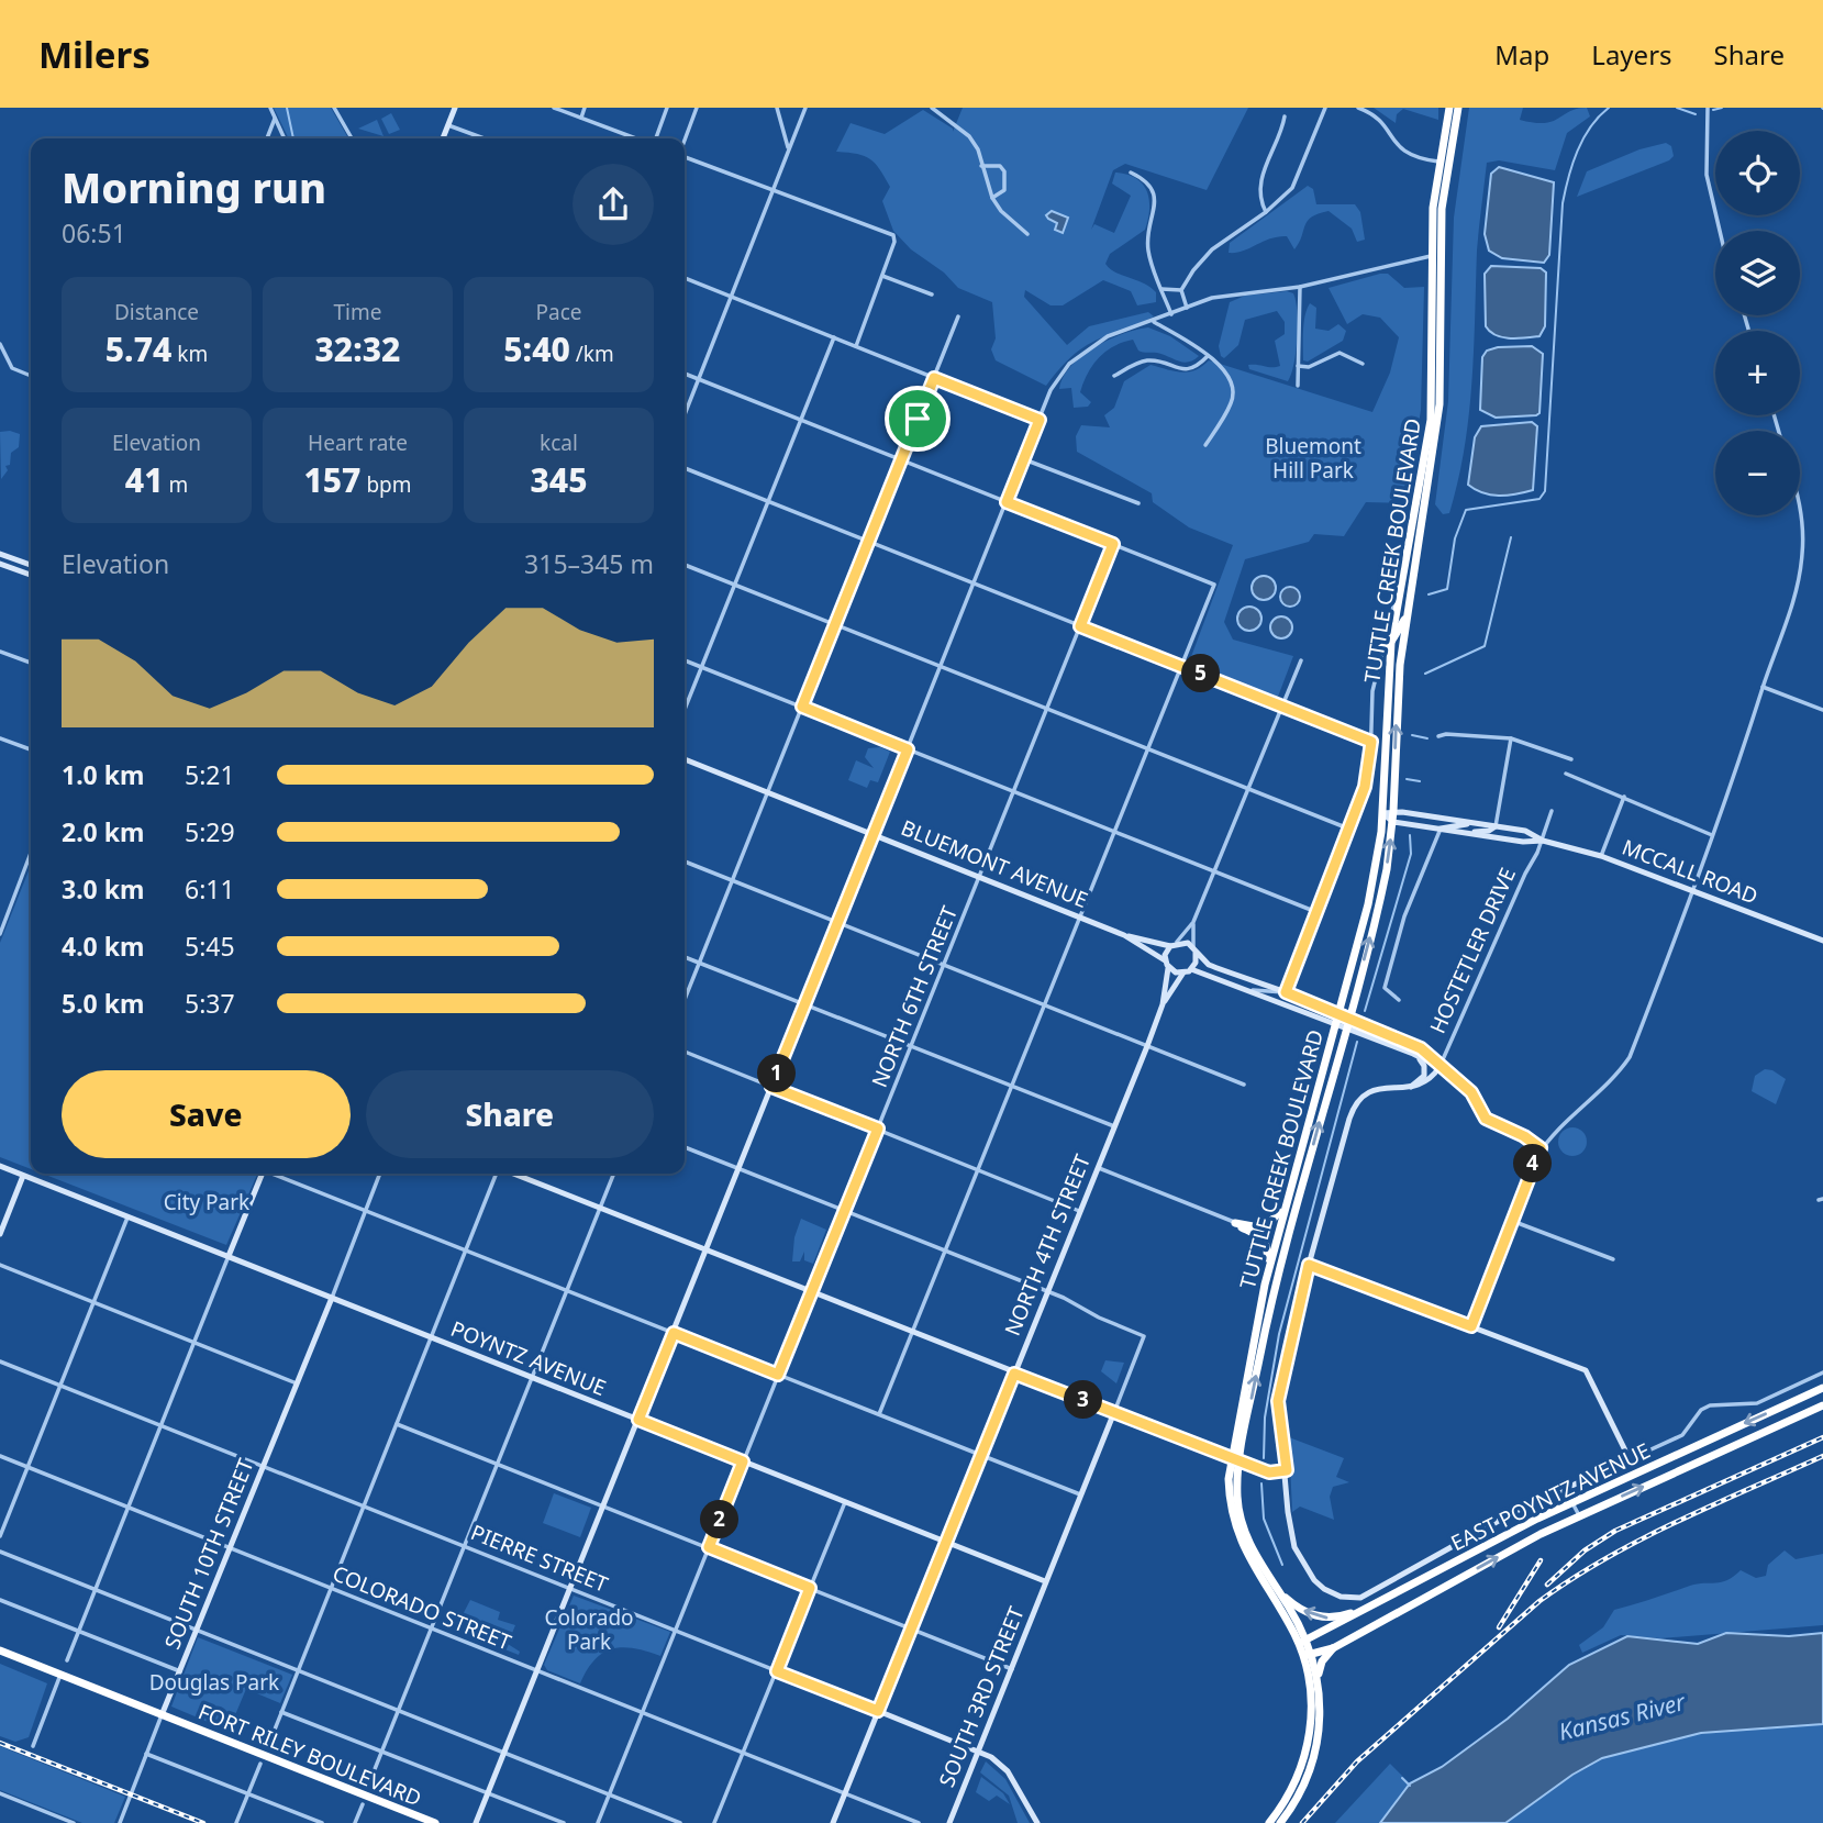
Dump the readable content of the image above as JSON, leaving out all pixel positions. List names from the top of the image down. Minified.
{"streets":{"highway":["TUTTLE CREEK BOULEVARD","EAST POYNTZ AVENUE","FORT RILEY BOULEVARD"],"street":["BLUEMONT AVENUE","MCCALL ROAD","HOSTETLER DRIVE","NORTH 6TH STREET","NORTH 4TH STREET","POYNTZ AVENUE","SOUTH 10TH STREET","PIERRE STREET","COLORADO STREET","SOUTH 3RD STREET"]},"crossings":[["TUTTLE CREEK BOULEVARD","MCCALL ROAD"],["TUTTLE CREEK BOULEVARD","EAST POYNTZ AVENUE"],["BLUEMONT AVENUE","NORTH 6TH STREET"],["BLUEMONT AVENUE","NORTH 4TH STREET"],["MCCALL ROAD","HOSTETLER DRIVE"],["NORTH 6TH STREET","POYNTZ AVENUE"],["NORTH 6TH STREET","PIERRE STREET"],["NORTH 6TH STREET","COLORADO STREET"],["NORTH 4TH STREET","POYNTZ AVENUE"],["NORTH 4TH STREET","PIERRE STREET"],["NORTH 4TH STREET","COLORADO STREET"],["POYNTZ AVENUE","SOUTH 10TH STREET"],["POYNTZ AVENUE","SOUTH 3RD STREET"],["SOUTH 10TH STREET","PIERRE STREET"],["SOUTH 10TH STREET","COLORADO STREET"],["SOUTH 10TH STREET","FORT RILEY BOULEVARD"],["PIERRE STREET","SOUTH 3RD STREET"]],"water":["Kansas River"],"parks":["Bluemont Hill Park","City Park","Colorado Park","Douglas Park"],"page":{"header":"Milers","nav":["Map","Layers","Share"],"map_buttons":["+","−"],"heading":["Morning run","06:51"],"stats":[["Distance","5.74 km"],["Time","32:32"],["Pace","5:40 /km"],["Elevation","41 m"],["Heart rate","157 bpm"],["kcal","345"]],"chart":["Elevation","315–345 m"],"pins":["5","1","4","3","2"],"list":[{"name":"1.0 km","note":"5:21"},{"name":"2.0 km","note":"5:29"},{"name":"3.0 km","note":"6:11"},{"name":"4.0 km","note":"5:45"},{"name":"5.0 km","note":"5:37"}],"buttons":["Save","Share"]}}
